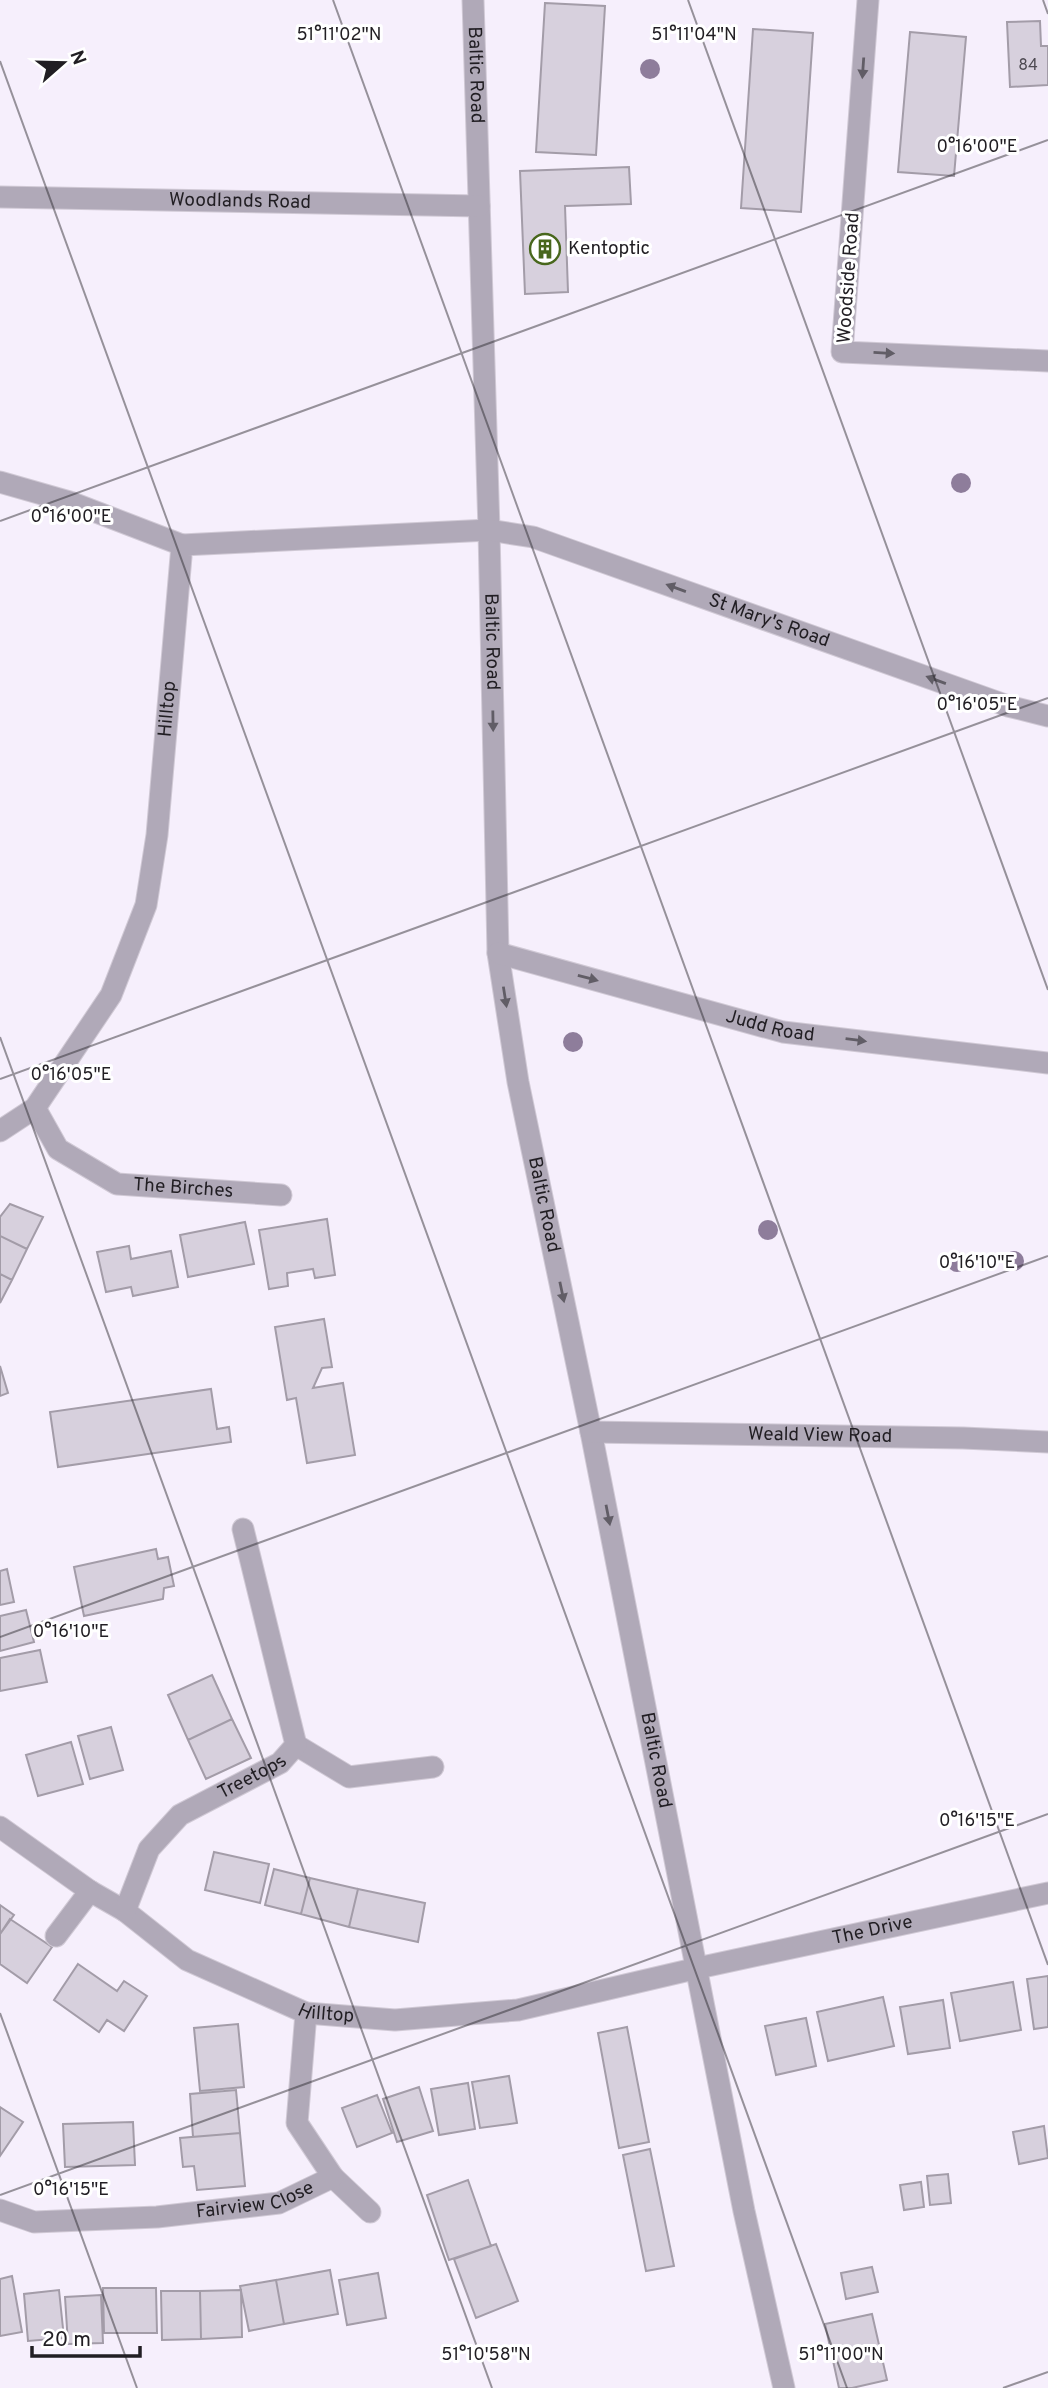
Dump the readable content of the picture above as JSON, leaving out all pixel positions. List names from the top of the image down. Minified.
{"streets":{"street":["Baltic Road","Woodlands Road","Woodside Road","St Mary's Road","Hilltop","Judd Road","The Birches","Weald View Road","Treetops","The Drive","Fairview Close"]},"crossings":[["Baltic Road","Woodlands Road"],["Baltic Road","St Mary's Road"],["Baltic Road","Hilltop"],["Baltic Road","Judd Road"],["Baltic Road","Weald View Road"],["Baltic Road","The Drive"],["Hilltop","The Birches"],["Hilltop","Treetops"],["Hilltop","The Drive"],["Hilltop","Fairview Close"]],"one_way":["Baltic Road","St Mary's Road","Judd Road"],"places":{"building":["Kentoptic"]},"house_numbers":["84"],"scale_bar":"20 m","north":"right","coordinates":["51°11'04\"N","51°11'02\"N","0°16'00\"E","0°16'05\"E","0°16'10\"E","0°16'15\"E","51°10'58\"N","51°11'00\"N"]}
